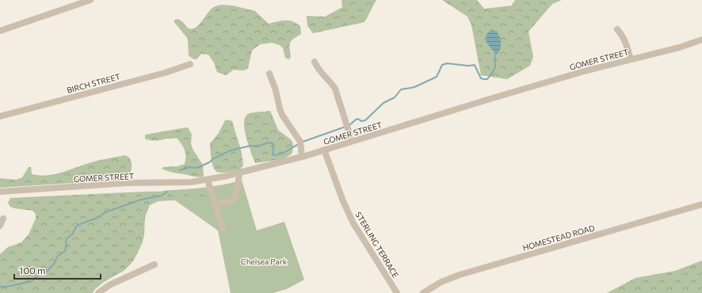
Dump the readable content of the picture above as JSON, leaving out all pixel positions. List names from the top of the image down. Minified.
{"streets":{"street":["GOMER STREET","BIRCH STREET","HOMESTEAD ROAD","STERLING TERRACE"]},"crossings":[["GOMER STREET","STERLING TERRACE"]],"parks":["Chelsea Park"],"scale_bar":"100 m"}
